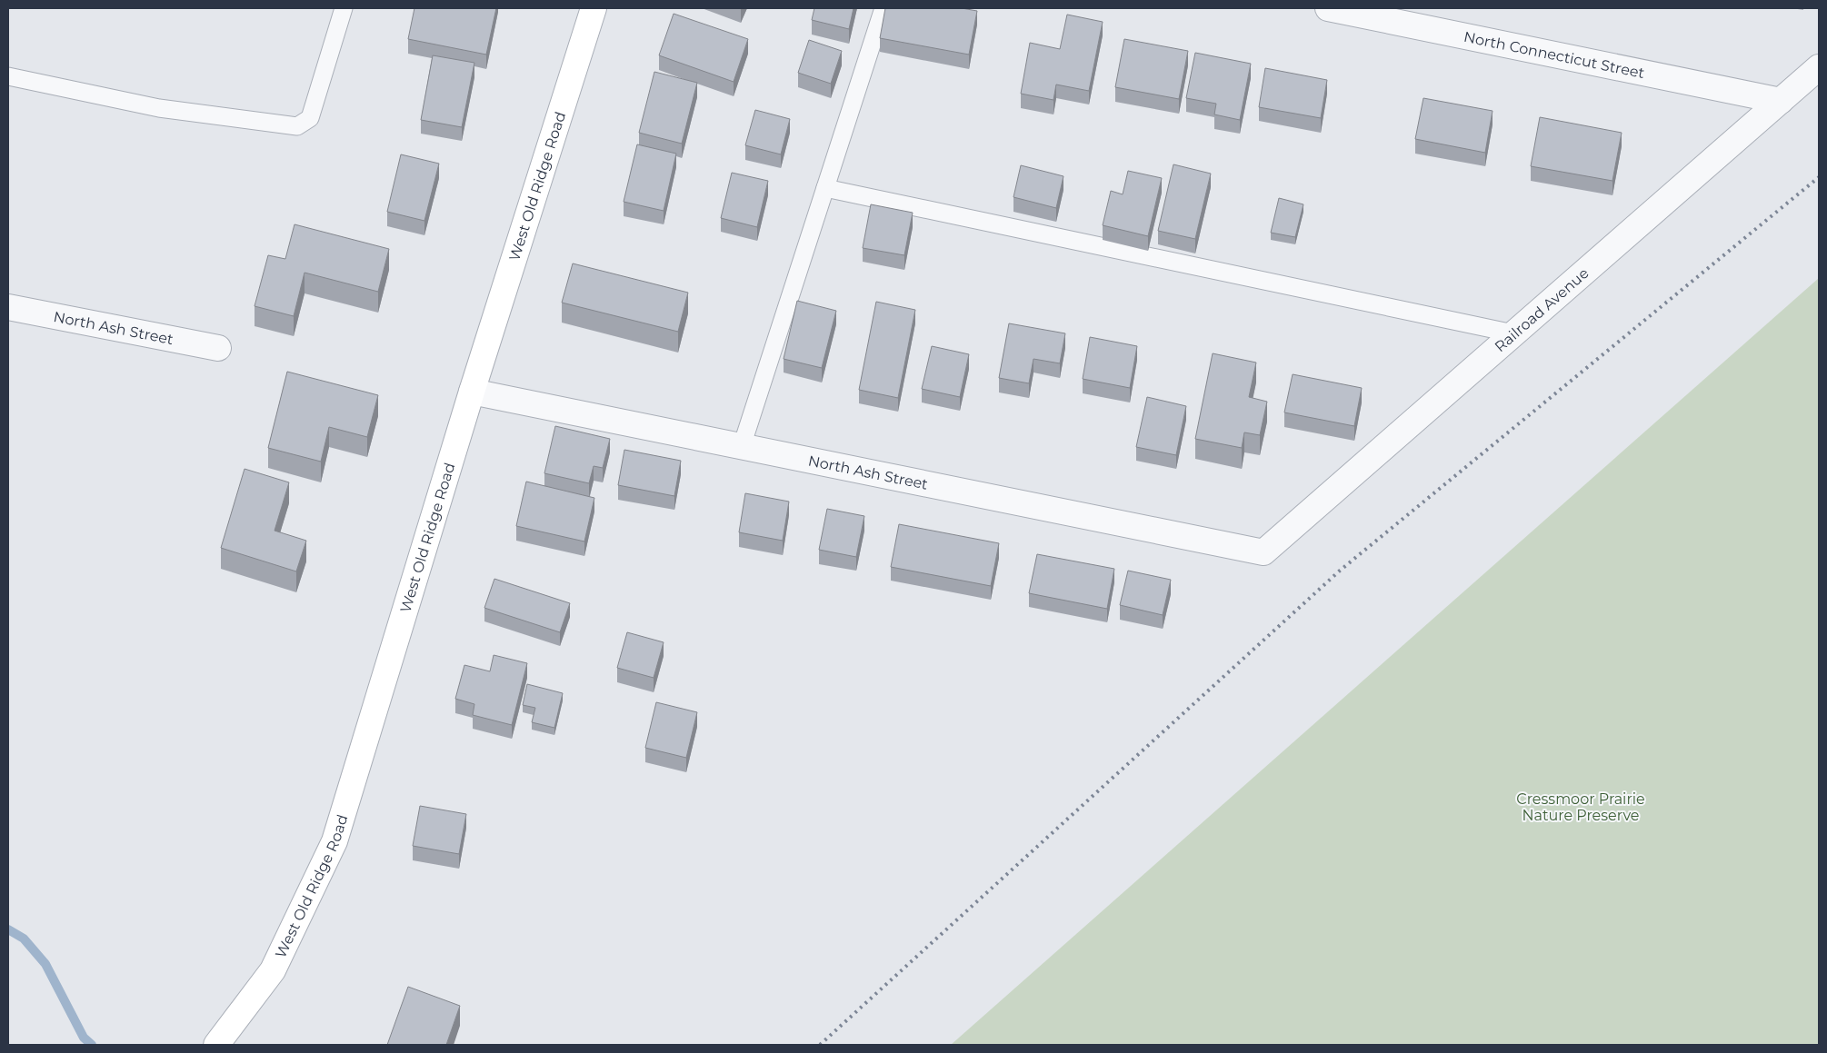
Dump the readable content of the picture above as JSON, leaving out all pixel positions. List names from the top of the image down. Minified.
{"streets":{"street":["North Connecticut Street","West Old Ridge Road","Railroad Avenue","North Ash Street"]},"crossings":[["North Connecticut Street","Railroad Avenue"],["West Old Ridge Road","North Ash Street"],["Railroad Avenue","North Ash Street"]],"parks":["Cressmoor Prairie Nature Preserve"]}
